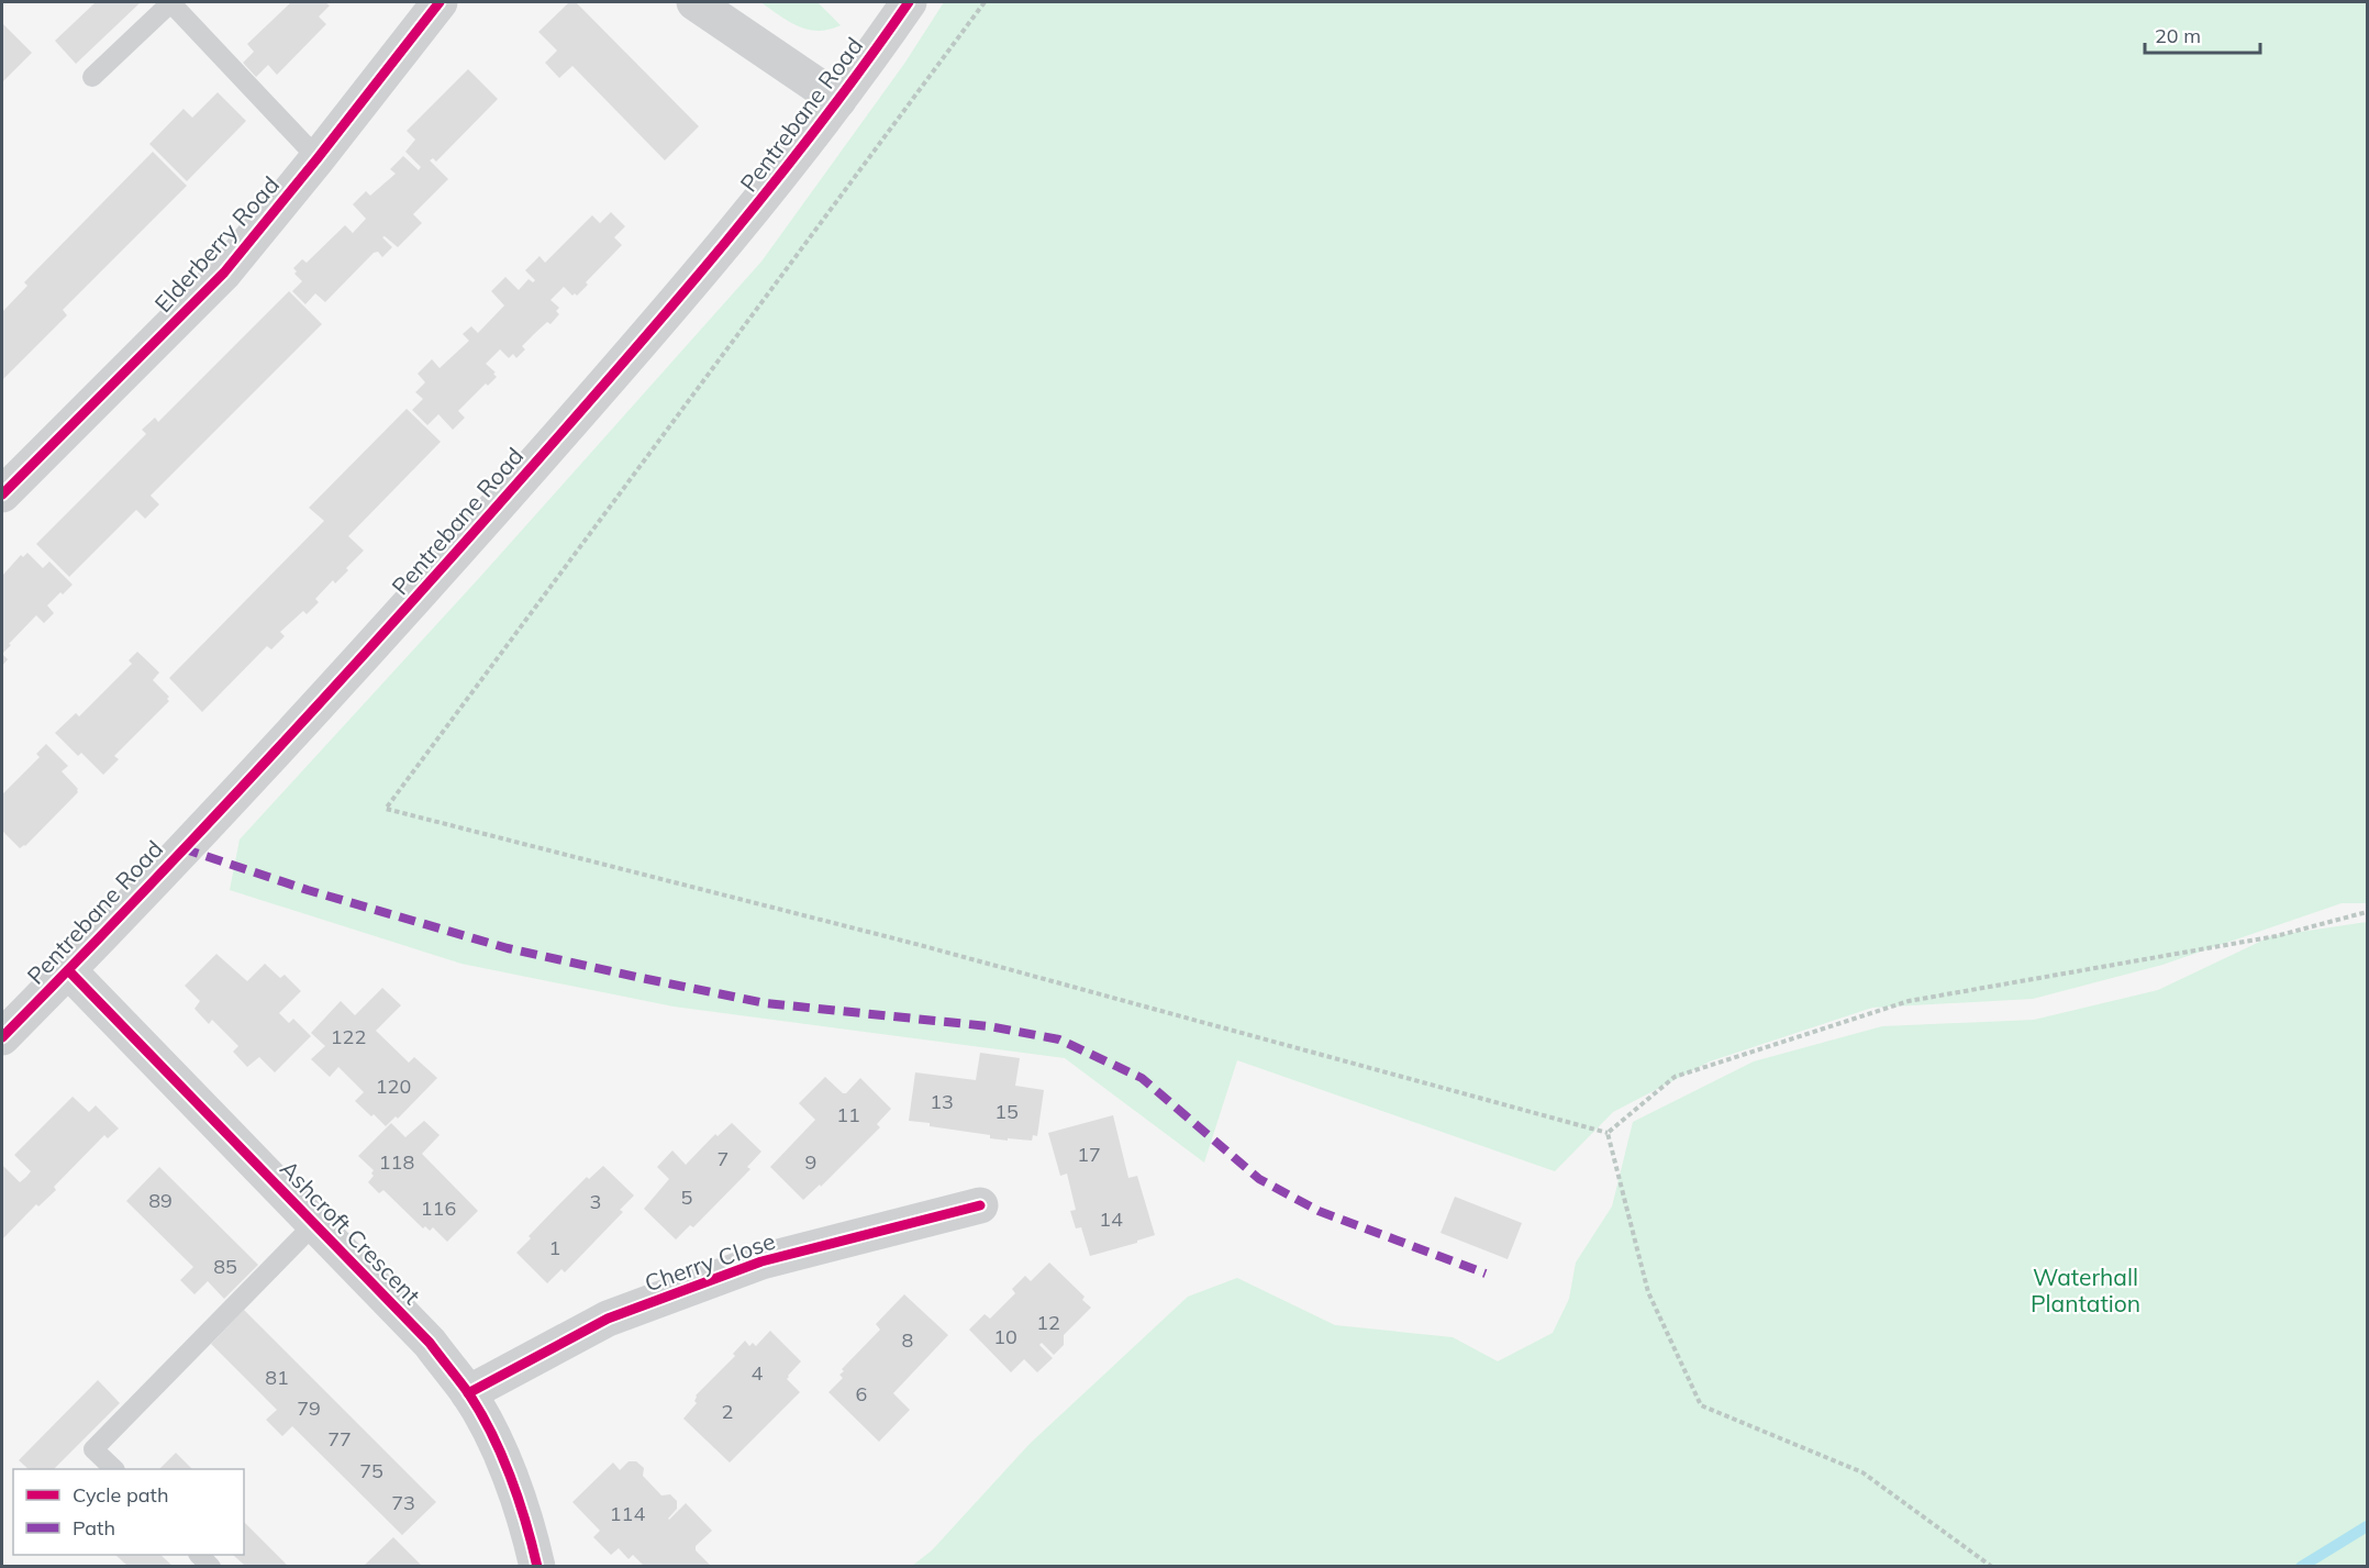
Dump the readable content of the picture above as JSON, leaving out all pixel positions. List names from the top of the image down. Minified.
{"streets":{"street":["Pentrebane Road","Elderberry Road","Ashcroft Crescent","Cherry Close"]},"crossings":[["Pentrebane Road","Ashcroft Crescent"],["Ashcroft Crescent","Cherry Close"]],"parks":["Waterhall Plantation"],"house_numbers":["122","120","13","15","11","17","7","118","9","5","89","3","116","14","1","85","12","10","8","4","81","6","79","2","77","75","73","114"],"legend":["Cycle path","Path"],"scale_bar":"20 m"}
